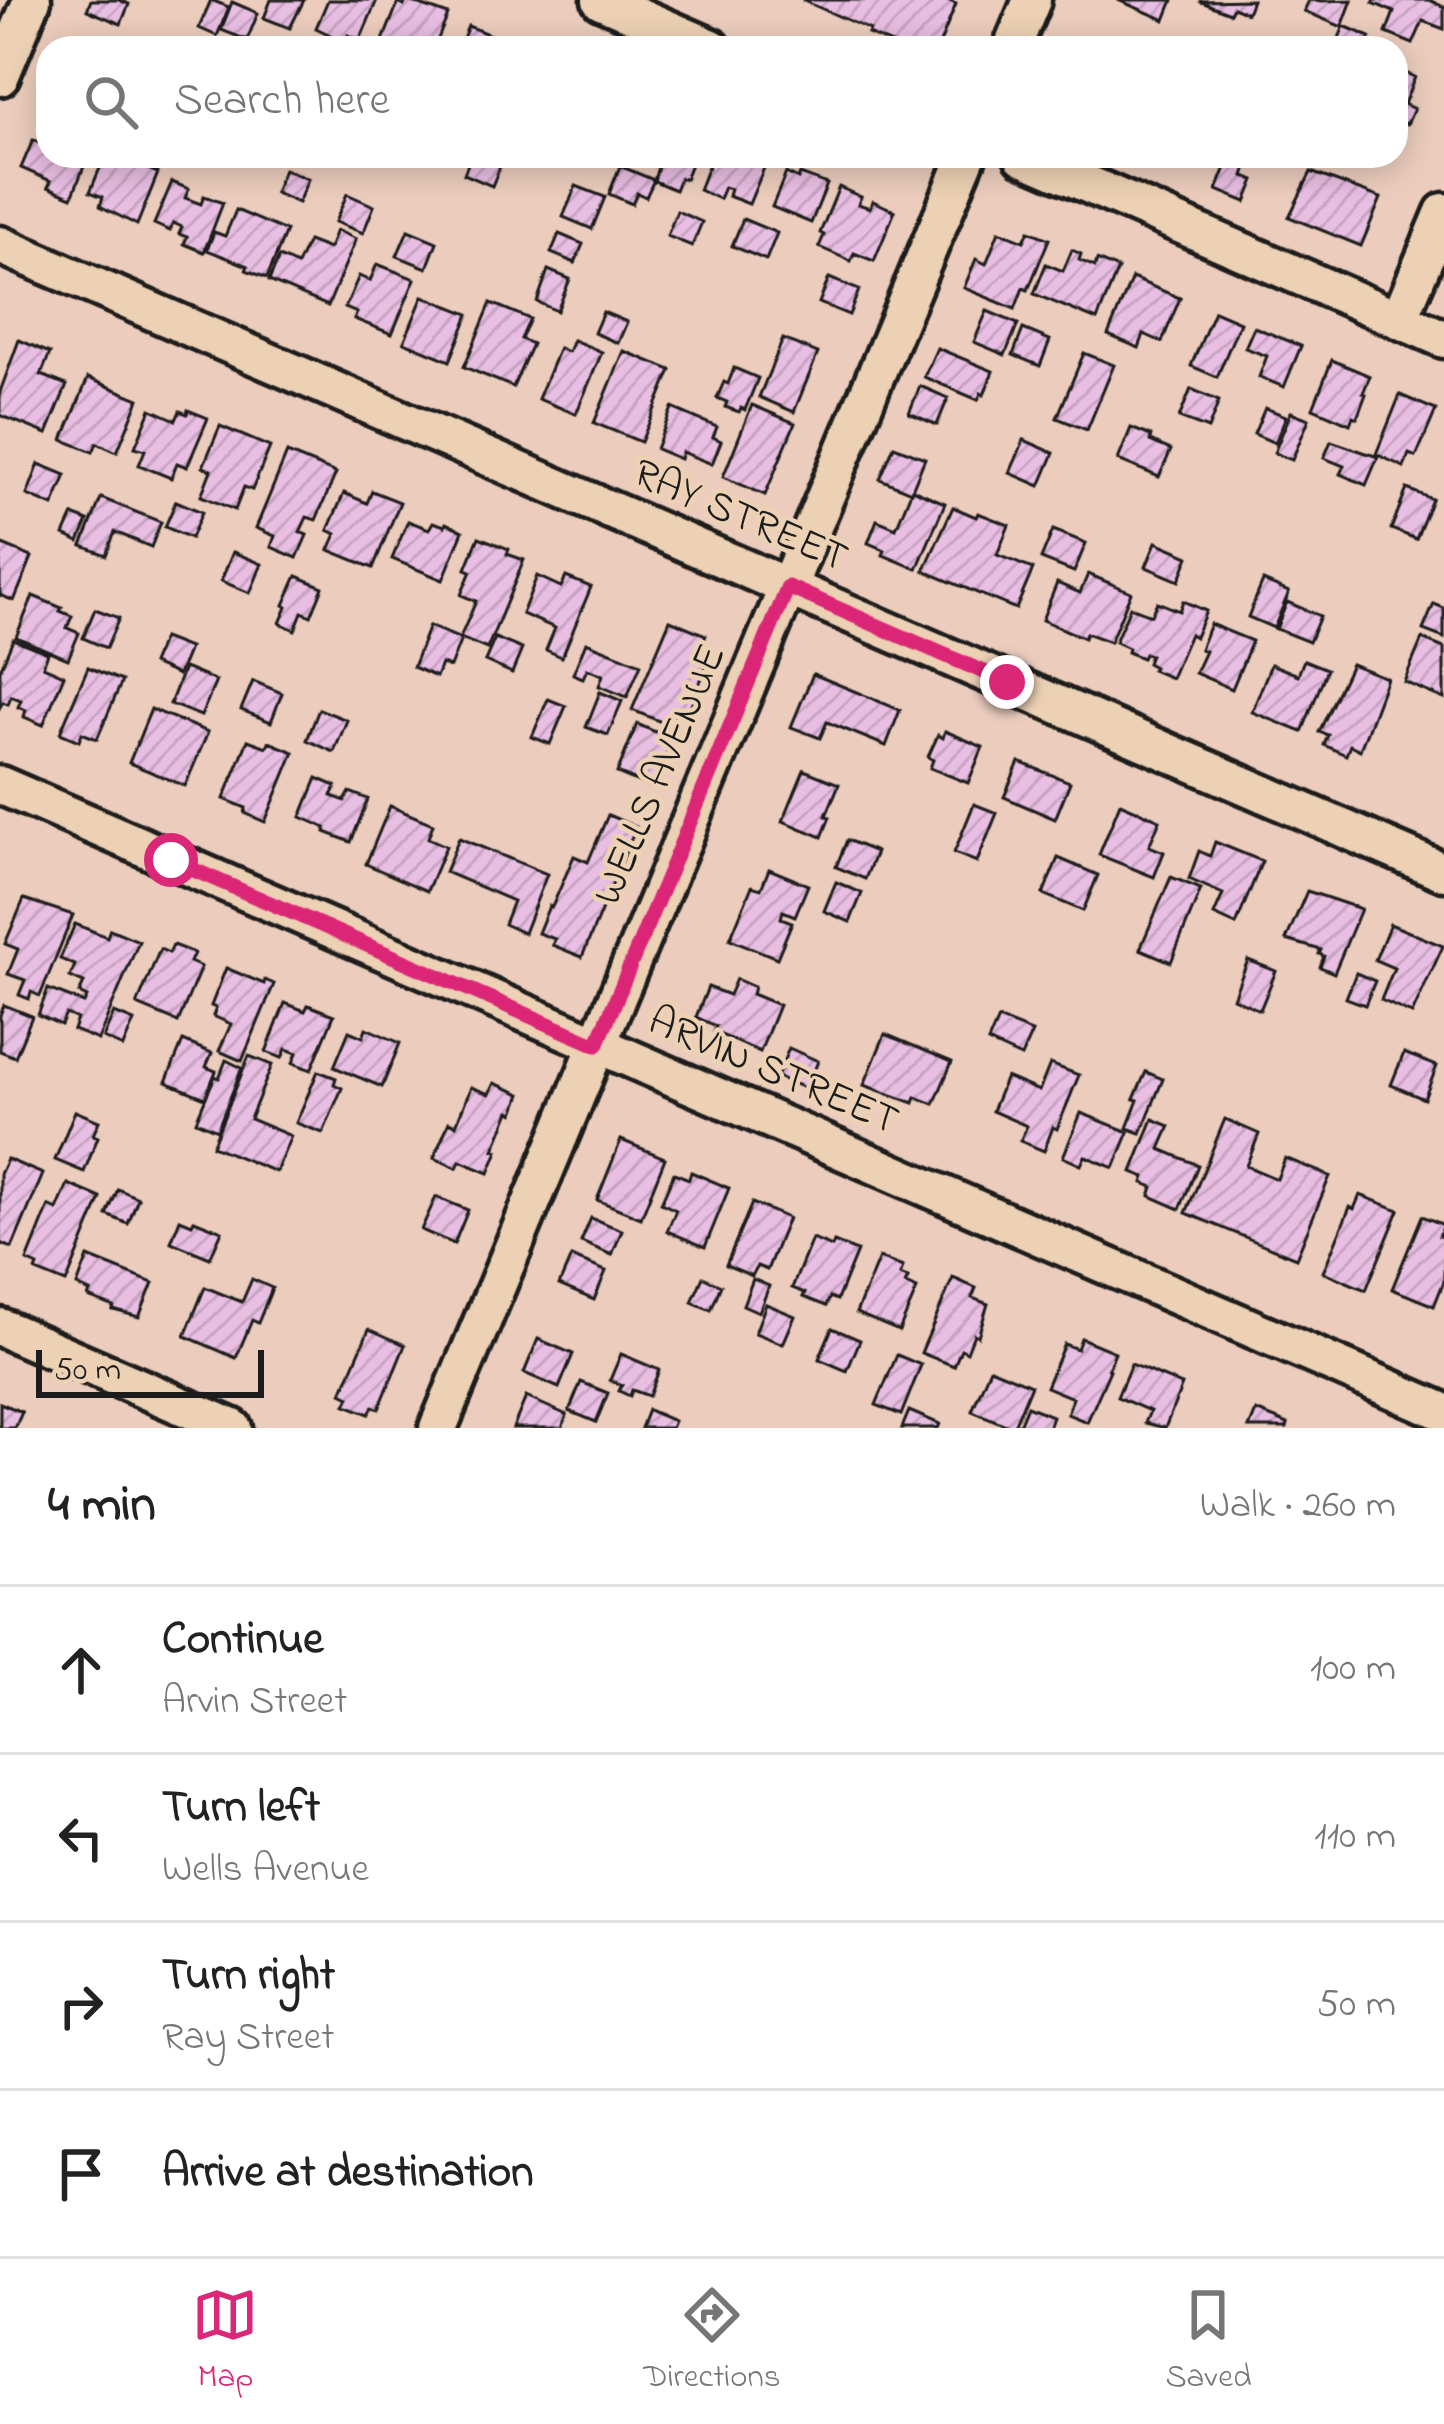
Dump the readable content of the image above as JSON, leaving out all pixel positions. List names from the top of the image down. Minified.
{"streets":{"street":["RAY STREET","WELLS AVENUE","ARVIN STREET"]},"crossings":[["RAY STREET","WELLS AVENUE"],["WELLS AVENUE","ARVIN STREET"]],"scale_bar":"50 m","page":{"search":"Search here","scale":"50 m","heading":["4 min","Walk · 260 m"],"list":[["Continue","Arvin Street","100 m"],["Turn left","Wells Avenue","110 m"],["Turn right","Ray Street","50 m"],"Arrive at destination"],"nav":["Map","Directions","Saved"]}}
